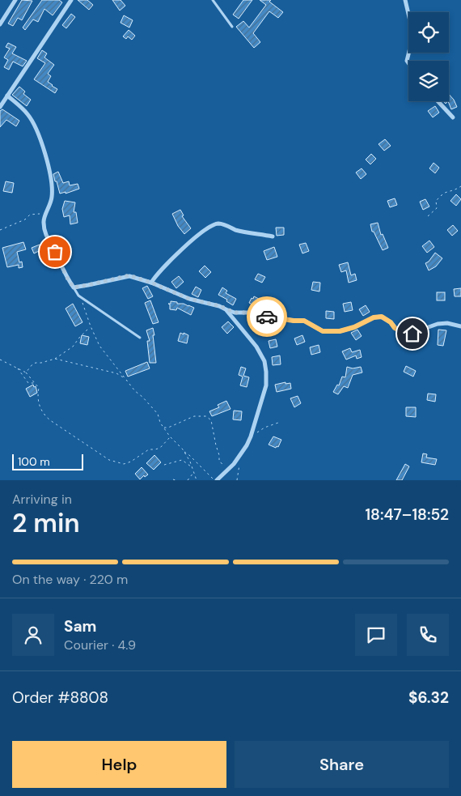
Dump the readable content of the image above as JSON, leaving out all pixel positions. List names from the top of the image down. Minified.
{"scale_bar":"100 m","page":{"scale":"100 m","heading":["2 min","Arriving in","18:47–18:52"],"panel":["Sam","Courier · 4.9","Order #8808","$6.32"],"bar":"On the way · 220 m","buttons":["Help","Share"]}}
